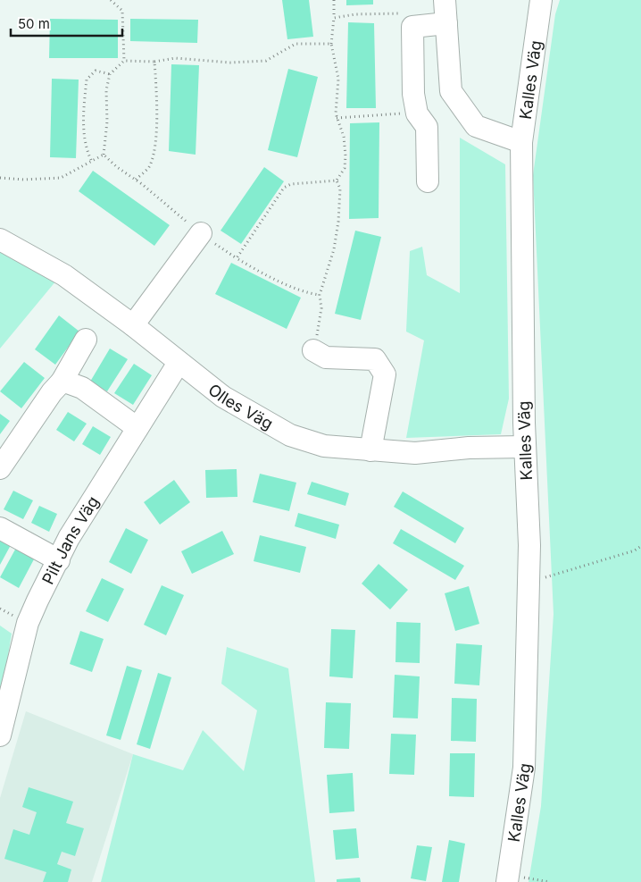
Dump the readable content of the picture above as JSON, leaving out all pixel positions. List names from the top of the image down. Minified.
{"streets":{"street":["Kalles Väg","Olles Väg","Pilt Jans Väg"]},"crossings":[["Kalles Väg","Olles Väg"],["Olles Väg","Pilt Jans Väg"]],"scale_bar":"50 m"}
